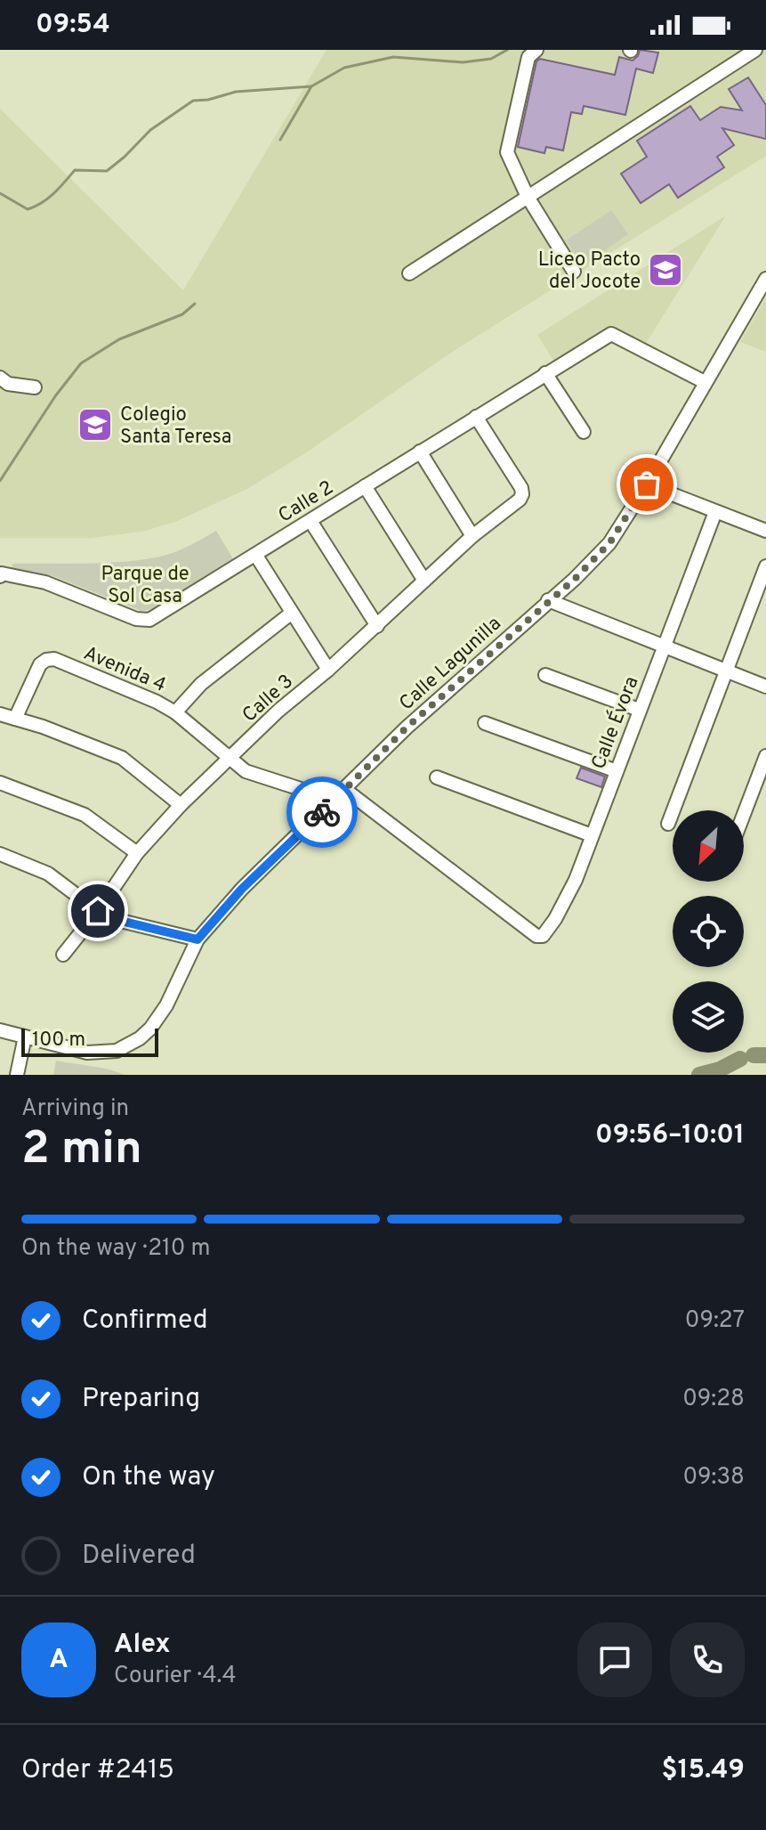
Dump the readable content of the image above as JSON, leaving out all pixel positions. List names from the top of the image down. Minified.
{"streets":{"street":["Calle 2","Calle Lagunilla","Avenida 4","Calle 3","Calle Évora"]},"crossings":[["Calle 2","Calle Lagunilla"],["Calle 2","Calle 3"],["Calle Lagunilla","Avenida 4"],["Calle Lagunilla","Calle Évora"],["Avenida 4","Calle 3"]],"parks":["Parque de Sol Casa"],"places":{"school or university":["Liceo Pacto del Jocote","Colegio Santa Teresa"]},"scale_bar":"100 m","north":"bottom left","page":{"status":"09:54","scale":"100 m","heading":["2 min","Arriving in","09:56–10:01"],"panel":["Alex","Courier · 4.4","Order #2415","$15.49"],"bar":"On the way · 210 m","list":[["Confirmed","09:27"],["Preparing","09:28"],["On the way","09:38"],"Delivered"],"round":"A"}}
